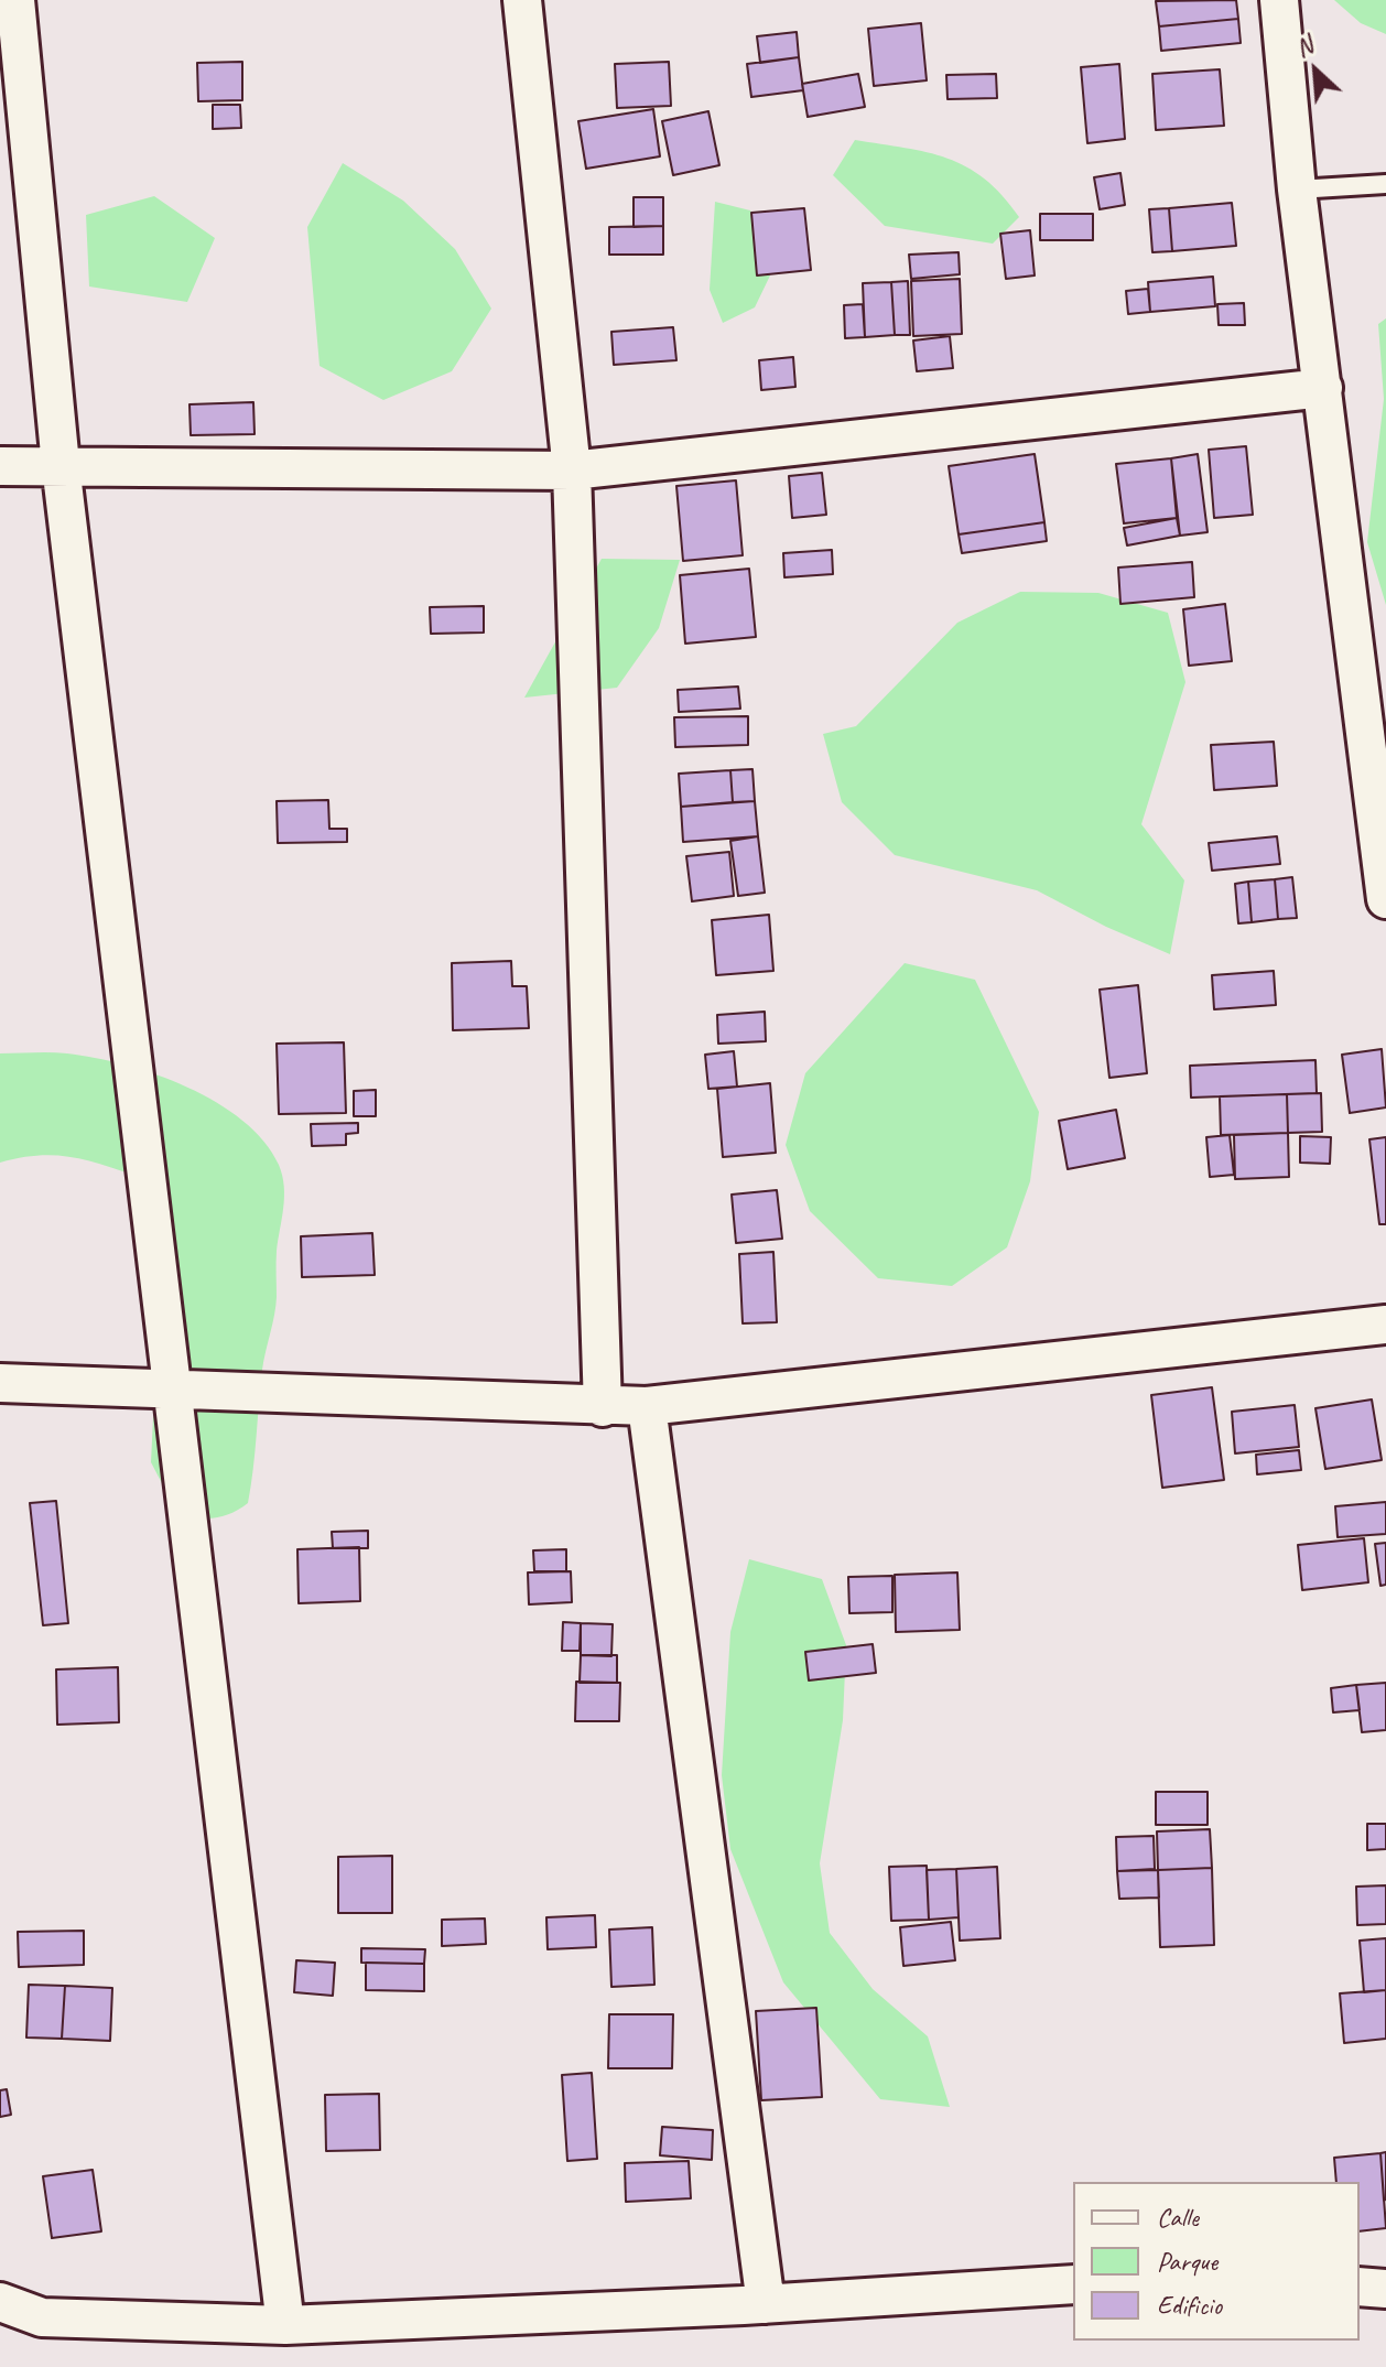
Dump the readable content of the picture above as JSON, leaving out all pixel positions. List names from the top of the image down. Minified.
{"legend":["Calle","Parque","Edificio"],"north":"top left"}
